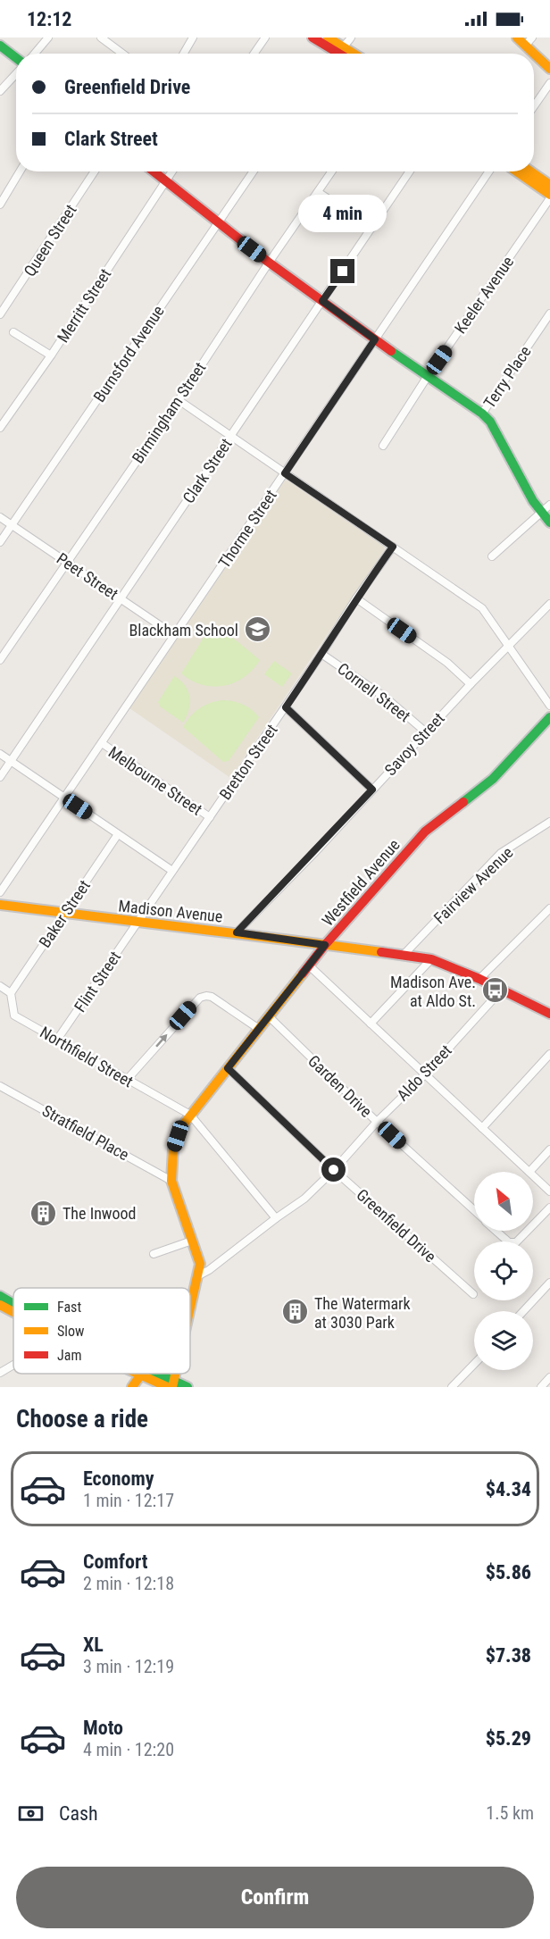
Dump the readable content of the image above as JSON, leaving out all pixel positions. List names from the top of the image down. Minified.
{"streets":{"street":["Queen Street","Keeler Avenue","Merritt Street","Burnsford Avenue","Terry Place","Birmingham Street","Clark Street","Thorme Street","Peet Street","Cornell Street","Savoy Street","Bretton Street","Melbourne Street","Westfield Avenue","Fairview Avenue","Madison Avenue","Baker Street","Flint Street","Northfield Street","Aldo Street","Garden Drive","Stratfield Place","Greenfield Drive"]},"crossings":[["Burnsford Avenue","Peet Street"],["Birmingham Street","Peet Street"],["Clark Street","Peet Street"],["Thorme Street","Peet Street"],["Thorme Street","Melbourne Street"],["Cornell Street","Savoy Street"],["Cornell Street","Bretton Street"],["Savoy Street","Madison Avenue"],["Bretton Street","Melbourne Street"],["Bretton Street","Madison Avenue"],["Bretton Street","Flint Street"],["Westfield Avenue","Madison Avenue"],["Westfield Avenue","Northfield Street"],["Westfield Avenue","Aldo Street"],["Westfield Avenue","Garden Drive"],["Westfield Avenue","Stratfield Place"],["Westfield Avenue","Greenfield Drive"],["Fairview Avenue","Madison Avenue"],["Madison Avenue","Baker Street"],["Madison Avenue","Flint Street"],["Madison Avenue","Aldo Street"],["Baker Street","Northfield Street"],["Flint Street","Northfield Street"],["Aldo Street","Garden Drive"],["Aldo Street","Greenfield Drive"]],"places":{"school or university":["Blackham School"],"bus stop":["Madison Ave. at Aldo St."],"building":["The Inwood","The Watermark at 3030 Park"]},"legend":["Fast","Slow","Jam"],"north":"top left","page":{"status":"12:12","banner":["Greenfield Drive","Clark Street"],"bubble":"4 min","heading":"Choose a ride","list":[{"name":"Economy","note":"1 min · 12:17","value":"$4.34"},{"name":"Comfort","note":"2 min · 12:18","value":"$5.86"},{"name":"XL","note":"3 min · 12:19","value":"$7.38"},{"name":"Moto","note":"4 min · 12:20","value":"$5.29"}],"pay":["Cash","1.5 km"],"buttons":"Confirm"}}
